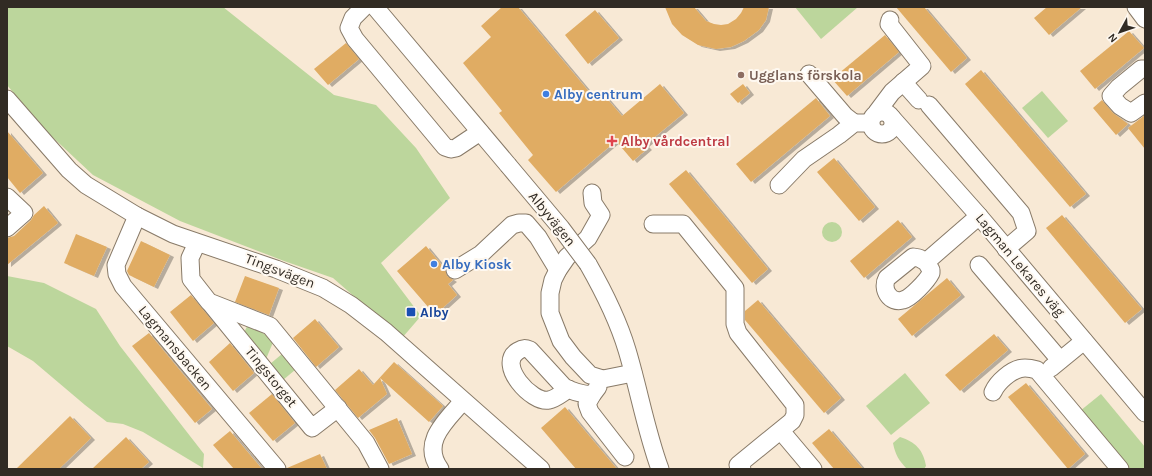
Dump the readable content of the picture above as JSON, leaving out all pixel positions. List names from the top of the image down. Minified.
{"streets":{"street":["Albyvägen","Lagman Lekares väg","Tingsvägen","Lagmansbacken","Tingstorget"]},"crossings":[["Tingsvägen","Lagmansbacken"],["Tingsvägen","Tingstorget"]],"places":{"other":["Ugglans förskola","Alby centrum","Alby Kiosk"],"health":["Alby vårdcentral"],"transit":["Alby"]},"north":"bottom left"}
